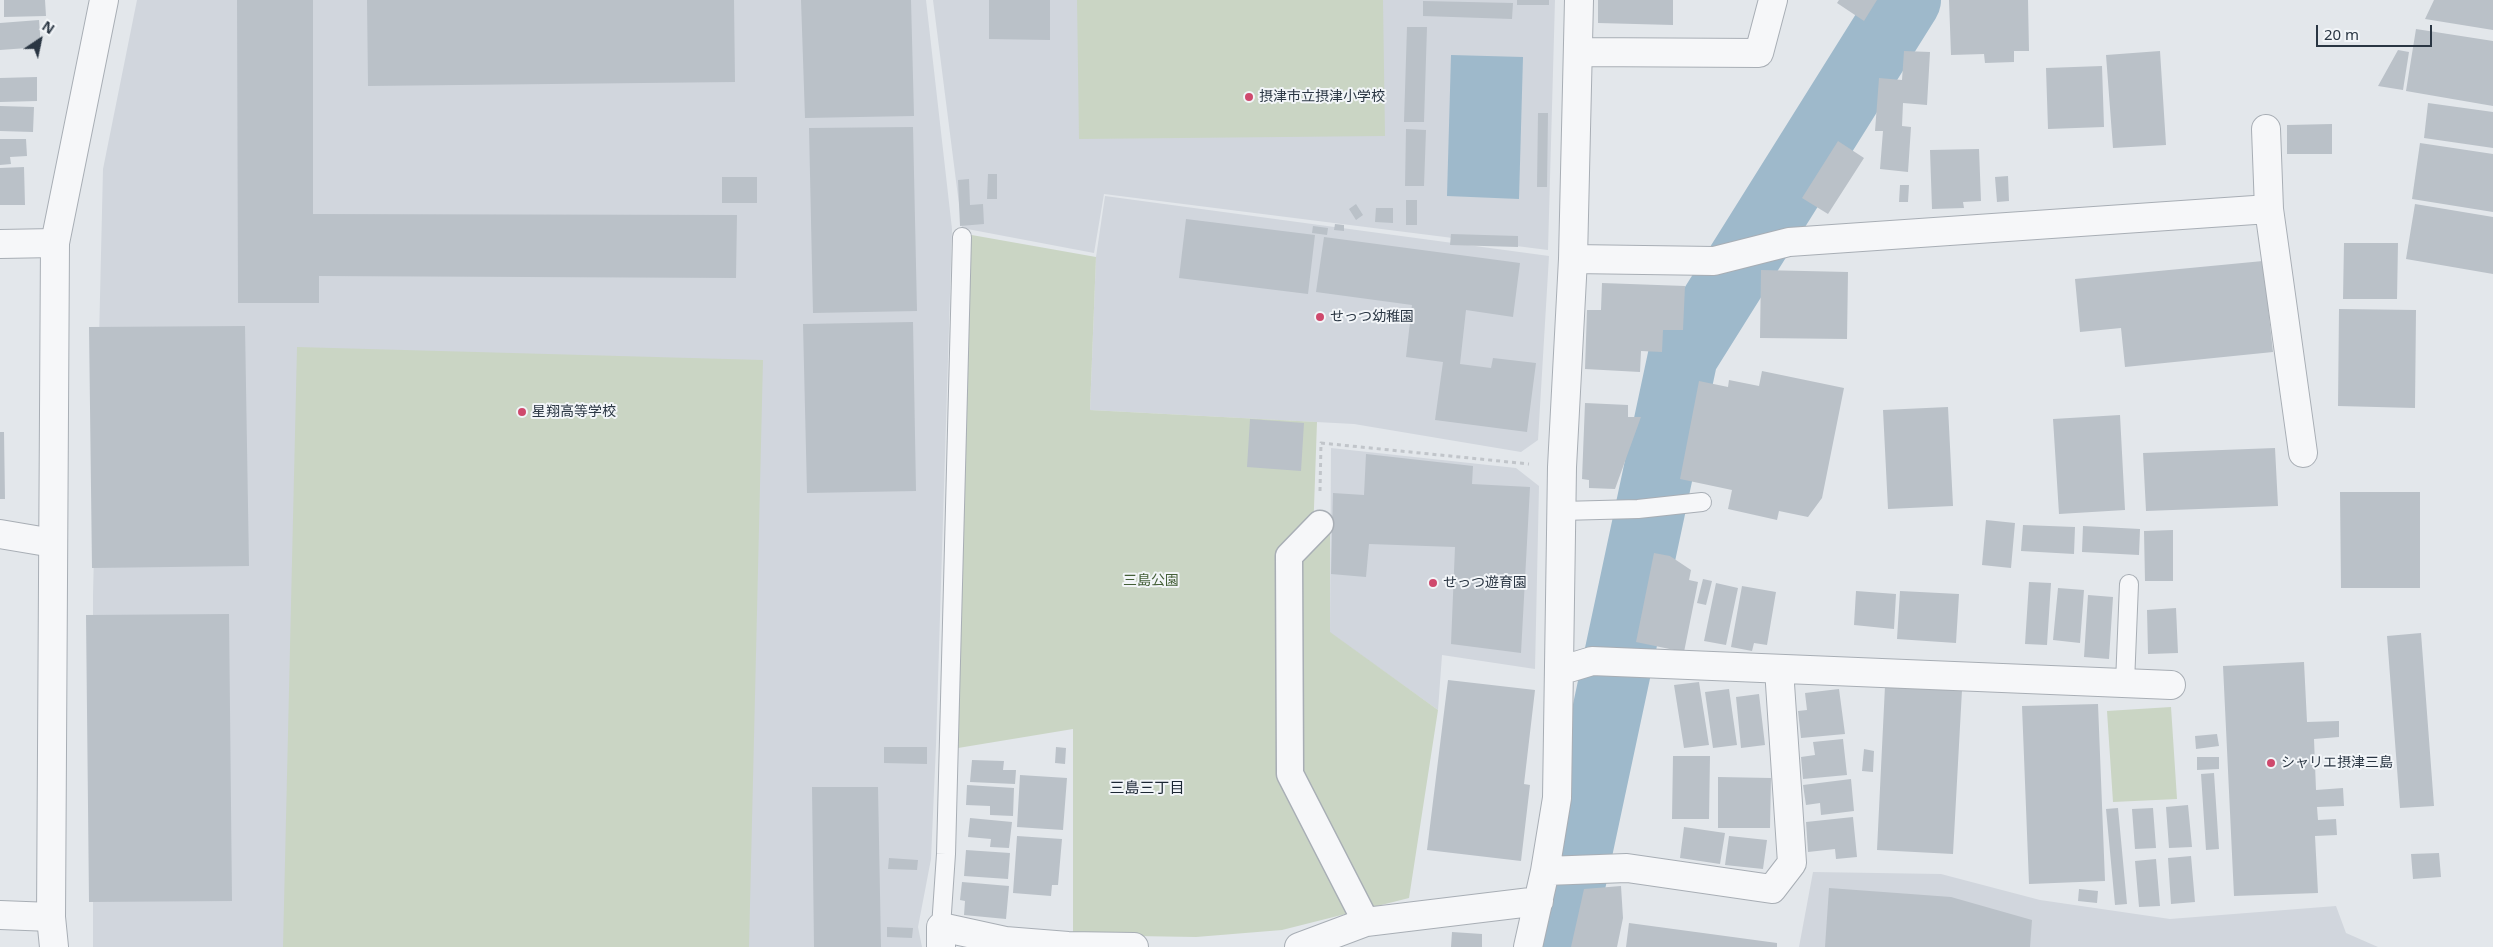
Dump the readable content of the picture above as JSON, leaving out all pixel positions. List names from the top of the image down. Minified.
{"districts":["三島三丁目"],"parks":["三島公園"],"places":["摂津市立摂津小学校","せっつ幼稚園","星翔高等学校","せっつ遊育園","シャリエ摂津三島"],"scale_bar":"20 m","north":"top right"}
